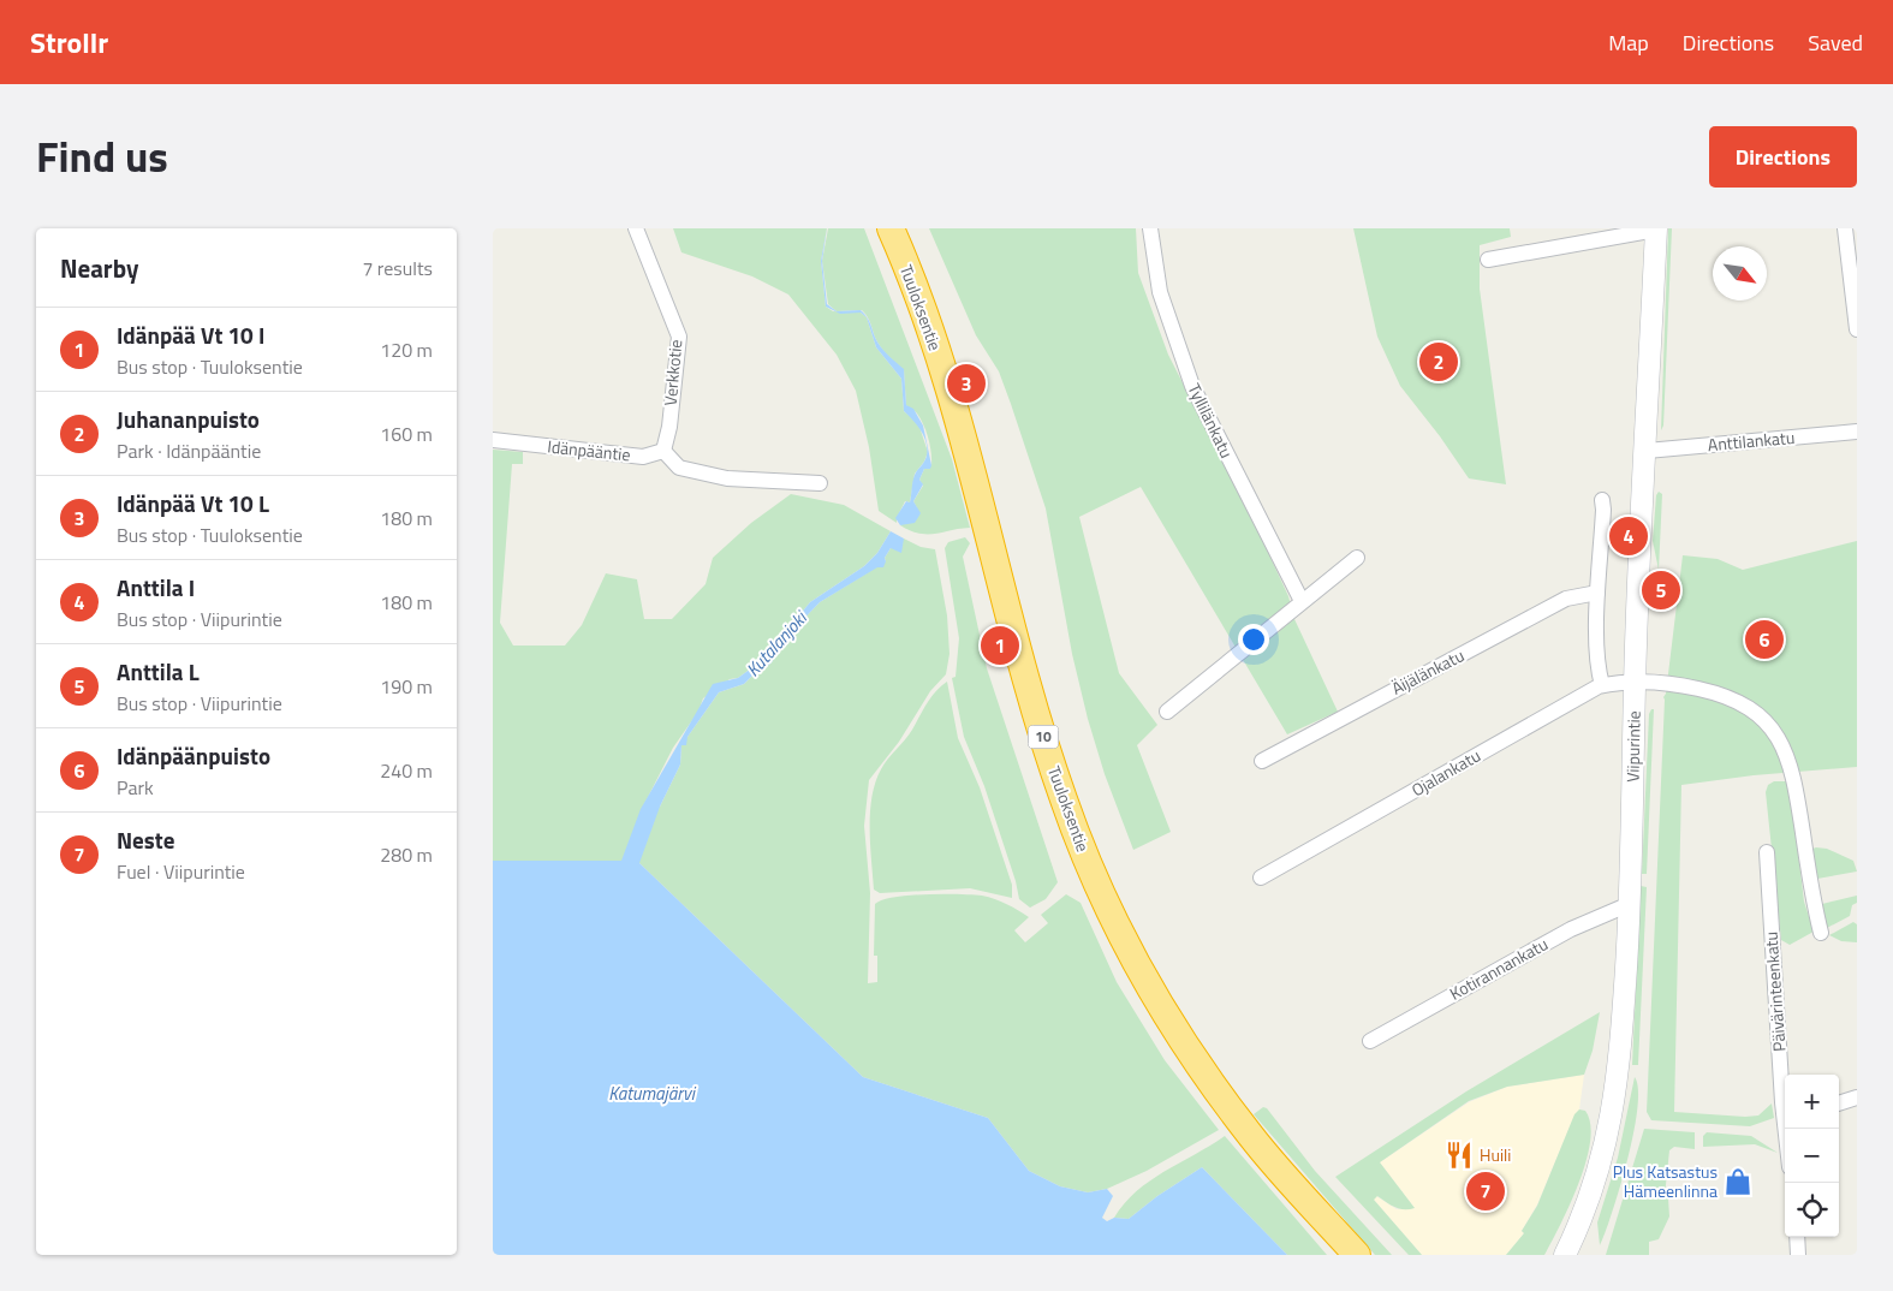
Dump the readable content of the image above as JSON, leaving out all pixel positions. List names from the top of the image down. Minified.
{"streets":{"highway":["Tuuloksentie","10"],"main road":["Viipurintie"],"street":["Verkkotie","Tyllilänkatu","Anttilankatu","Idänpääntie","Äijälänkatu","Ojalankatu","Kotirannankatu","Päivärinteenkatu"]},"crossings":[["Verkkotie","Idänpääntie"],["Anttilankatu","Viipurintie"],["Viipurintie","Ojalankatu"],["Viipurintie","Kotirannankatu"]],"water":["Kutalanjoki","Katumajärvi"],"places":{"restaurant":["Huili"],"shop":["Plus Katsastus Hämeenlinna"]},"north":"bottom right","page":{"header":"Strollr","nav":["Map","Directions","Saved"],"title":"Find us","buttons":"Directions","heading":["Nearby","7 results"],"list":[{"mark":"1","name":"Idänpää Vt 10 I","note":"Bus stop · Tuuloksentie","value":"120 m"},{"mark":"2","name":"Juhananpuisto","note":"Park · Idänpääntie","value":"160 m"},{"mark":"3","name":"Idänpää Vt 10 L","note":"Bus stop · Tuuloksentie","value":"180 m"},{"mark":"4","name":"Anttila I","note":"Bus stop · Viipurintie","value":"180 m"},{"mark":"5","name":"Anttila L","note":"Bus stop · Viipurintie","value":"190 m"},{"mark":"6","name":"Idänpäänpuisto","note":"Park","value":"240 m"},{"mark":"7","name":"Neste","note":"Fuel · Viipurintie","value":"280 m"}],"pins":["2","3","4","5","6","1","7"],"map_buttons":["+","−"]}}
